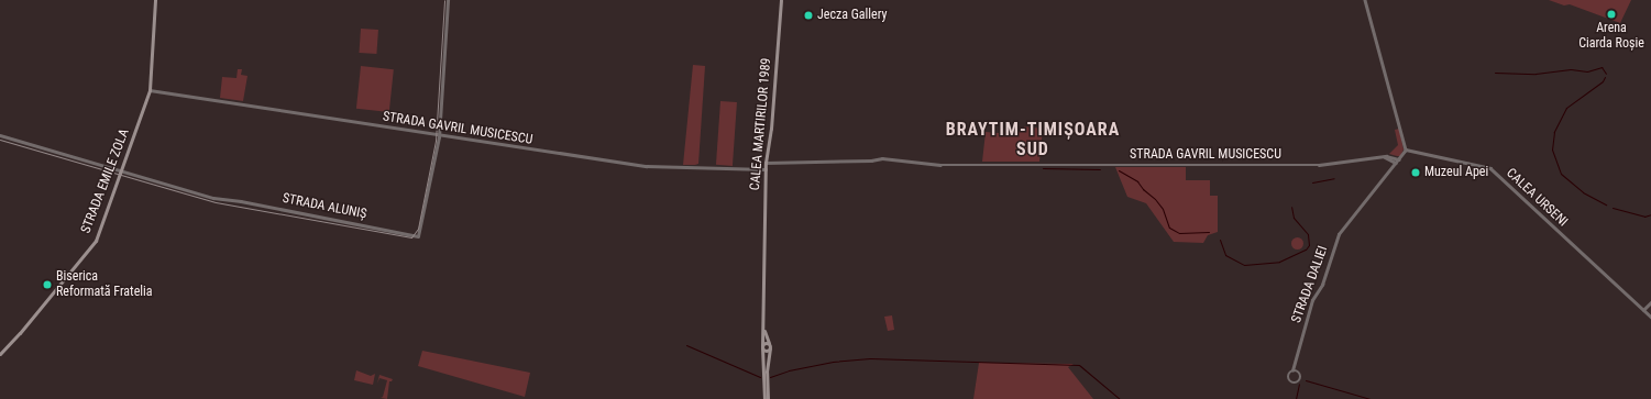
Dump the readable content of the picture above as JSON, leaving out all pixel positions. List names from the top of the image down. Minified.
{"streets":{"main road":["CALEA MARTIRILOR 1989","STRADA EMILE ZOLA"],"street":["STRADA GAVRIL MUSICESCU","CALEA URSENI","STRADA ALUNIȘ","STRADA DALIEI"]},"crossings":[["CALEA MARTIRILOR 1989","STRADA GAVRIL MUSICESCU"],["STRADA GAVRIL MUSICESCU","STRADA EMILE ZOLA"],["STRADA GAVRIL MUSICESCU","STRADA ALUNIȘ"],["STRADA GAVRIL MUSICESCU","STRADA DALIEI"],["STRADA EMILE ZOLA","STRADA ALUNIȘ"],["CALEA URSENI","STRADA DALIEI"]],"districts":["BRAYTIM-TIMIȘOARA SUD"],"places":["Arena Ciarda Roșie","Jecza Gallery","Muzeul Apei","Biserica Reformată Fratelia"]}
